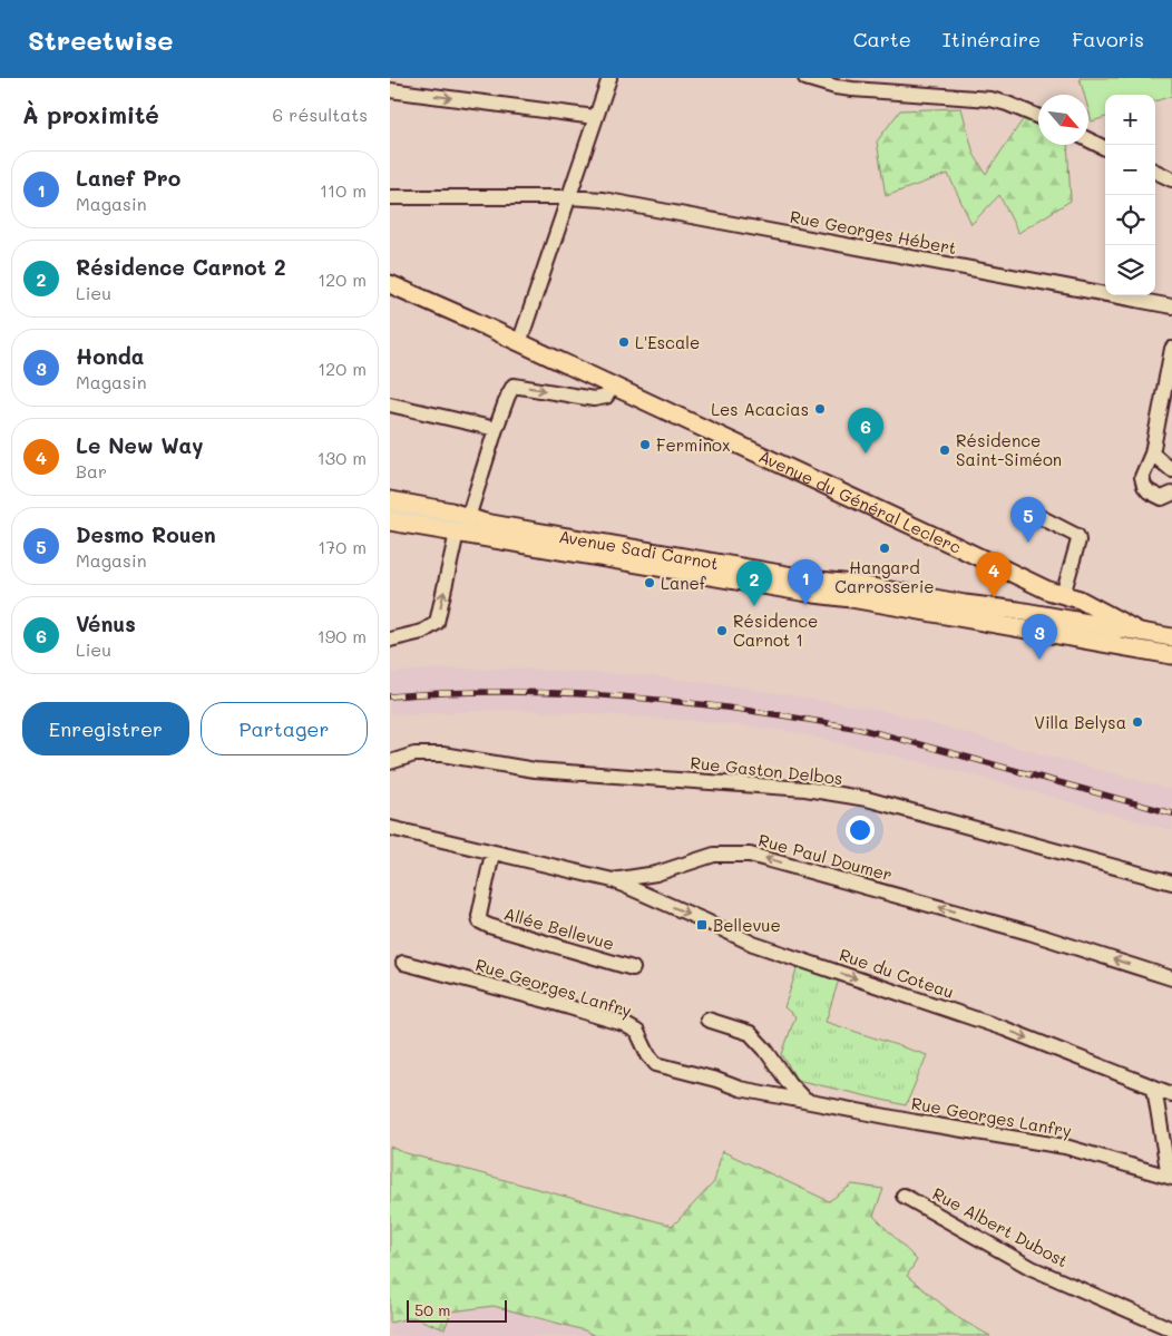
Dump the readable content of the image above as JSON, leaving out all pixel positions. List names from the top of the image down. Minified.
{"streets":{"main road":["Avenue du Général Leclerc","Avenue Sadi Carnot"],"street":["Rue Georges Hébert","Rue Gaston Delbos","Rue Paul Doumer","Allée Bellevue","Rue du Coteau","Rue Georges Lanfry","Rue Albert Dubost"]},"crossings":[["Avenue du Général Leclerc","Avenue Sadi Carnot"],["Rue Paul Doumer","Allée Bellevue"],["Rue Paul Doumer","Rue du Coteau"]],"one_way":["Rue Paul Doumer","Rue du Coteau"],"places":{"other":["L'Escale","Les Acacias","Ferminox","Résidence Saint-Siméon","Hangard Carrosserie","Lanef","Résidence Carnot 1","Villa Belysa"],"transit":["Bellevue"]},"scale_bar":"50 m","north":"bottom right","page":{"header":"Streetwise","nav":["Carte","Itinéraire","Favoris"],"heading":["À proximité","6 résultats"],"map_buttons":["+","−"],"list":[{"mark":"1","name":"Lanef Pro","note":"Magasin","value":"110 m"},{"mark":"2","name":"Résidence Carnot 2","note":"Lieu","value":"120 m"},{"mark":"3","name":"Honda","note":"Magasin","value":"120 m"},{"mark":"4","name":"Le New Way","note":"Bar","value":"130 m"},{"mark":"5","name":"Desmo Rouen","note":"Magasin","value":"170 m"},{"mark":"6","name":"Vénus","note":"Lieu","value":"190 m"}],"pins":["6","5","4","1","2","3"],"buttons":["Enregistrer","Partager"],"scale":"50 m"}}
